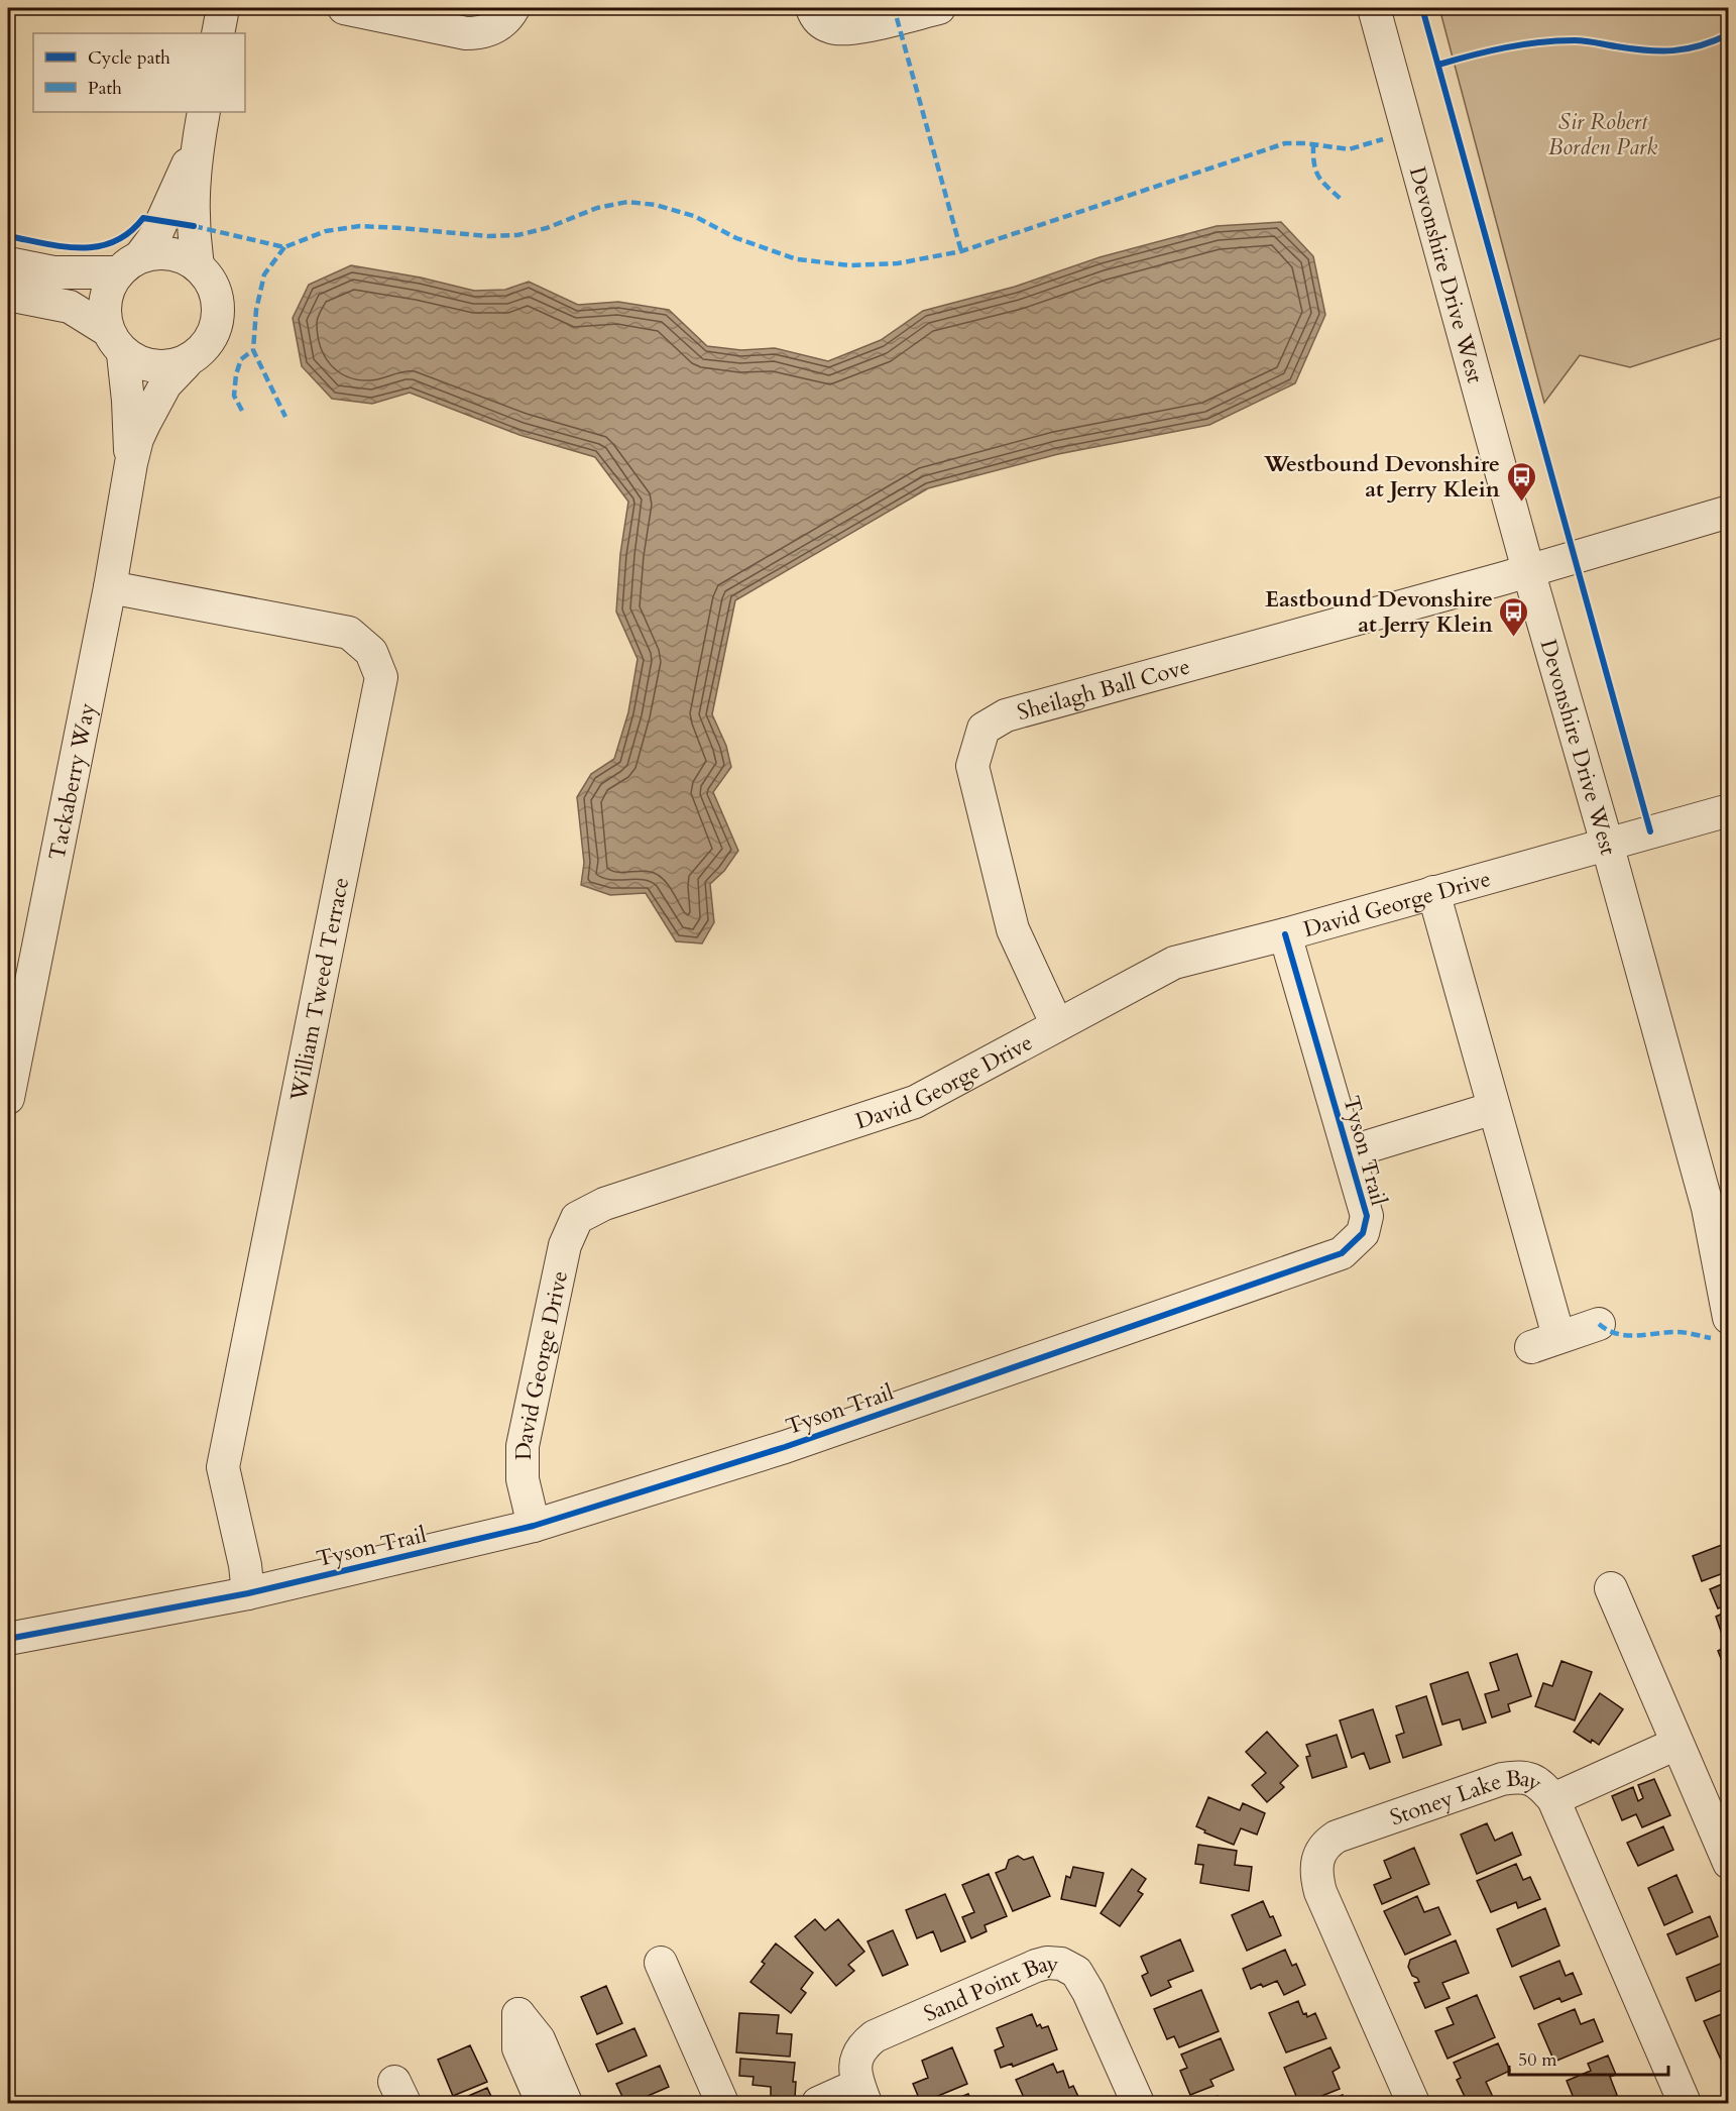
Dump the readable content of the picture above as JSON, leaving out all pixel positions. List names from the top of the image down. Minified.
{"streets":{"street":["Devonshire Drive West","Sheilagh Ball Cove","Tackaberry Way","David George Drive","William Tweed Terrace","Tyson Trail","Stoney Lake Bay","Sand Point Bay"]},"crossings":[["Devonshire Drive West","Sheilagh Ball Cove"],["Devonshire Drive West","David George Drive"],["Sheilagh Ball Cove","David George Drive"],["Tackaberry Way","William Tweed Terrace"],["David George Drive","Tyson Trail"],["William Tweed Terrace","Tyson Trail"]],"parks":["Sir Robert Borden Park"],"places":{"bus stop":["Westbound Devonshire at Jerry Klein","Eastbound Devonshire at Jerry Klein"]},"legend":["Cycle path","Path"],"scale_bar":"50 m"}
